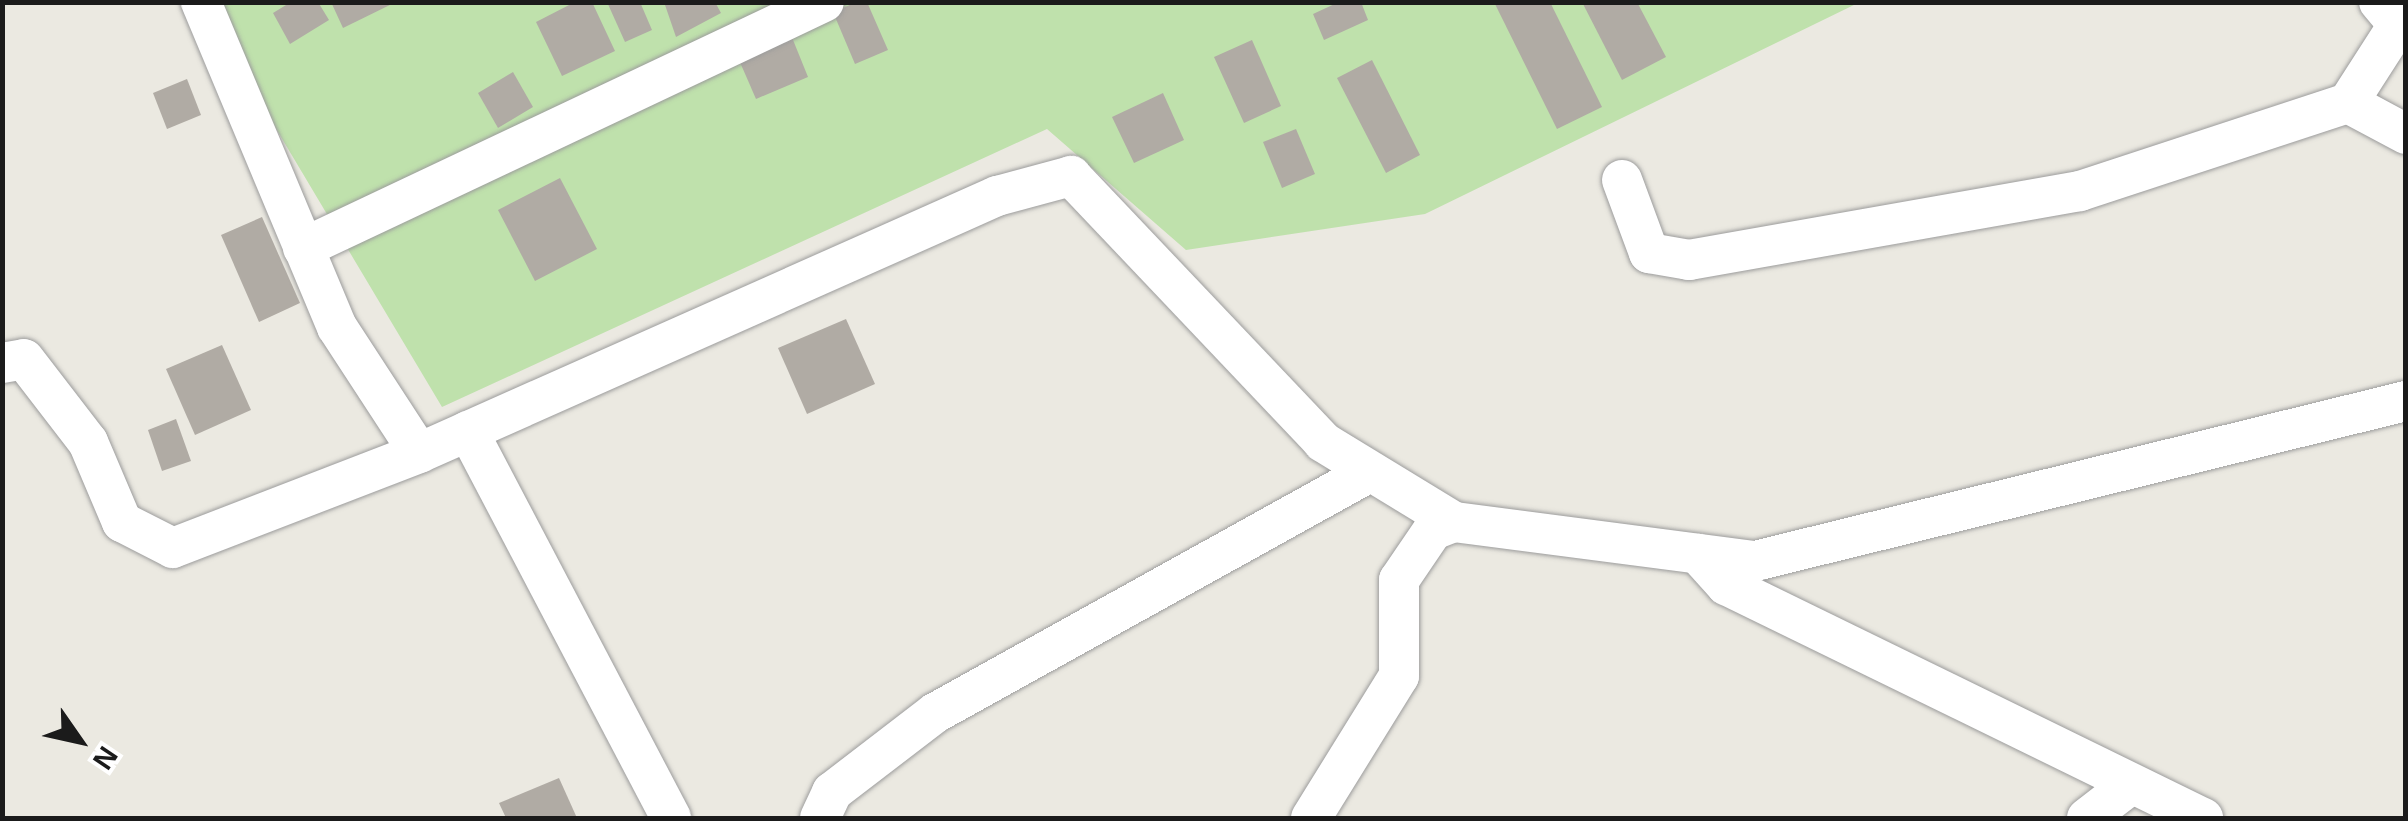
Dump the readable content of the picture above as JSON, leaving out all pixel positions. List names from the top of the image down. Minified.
{"north":"bottom right"}
